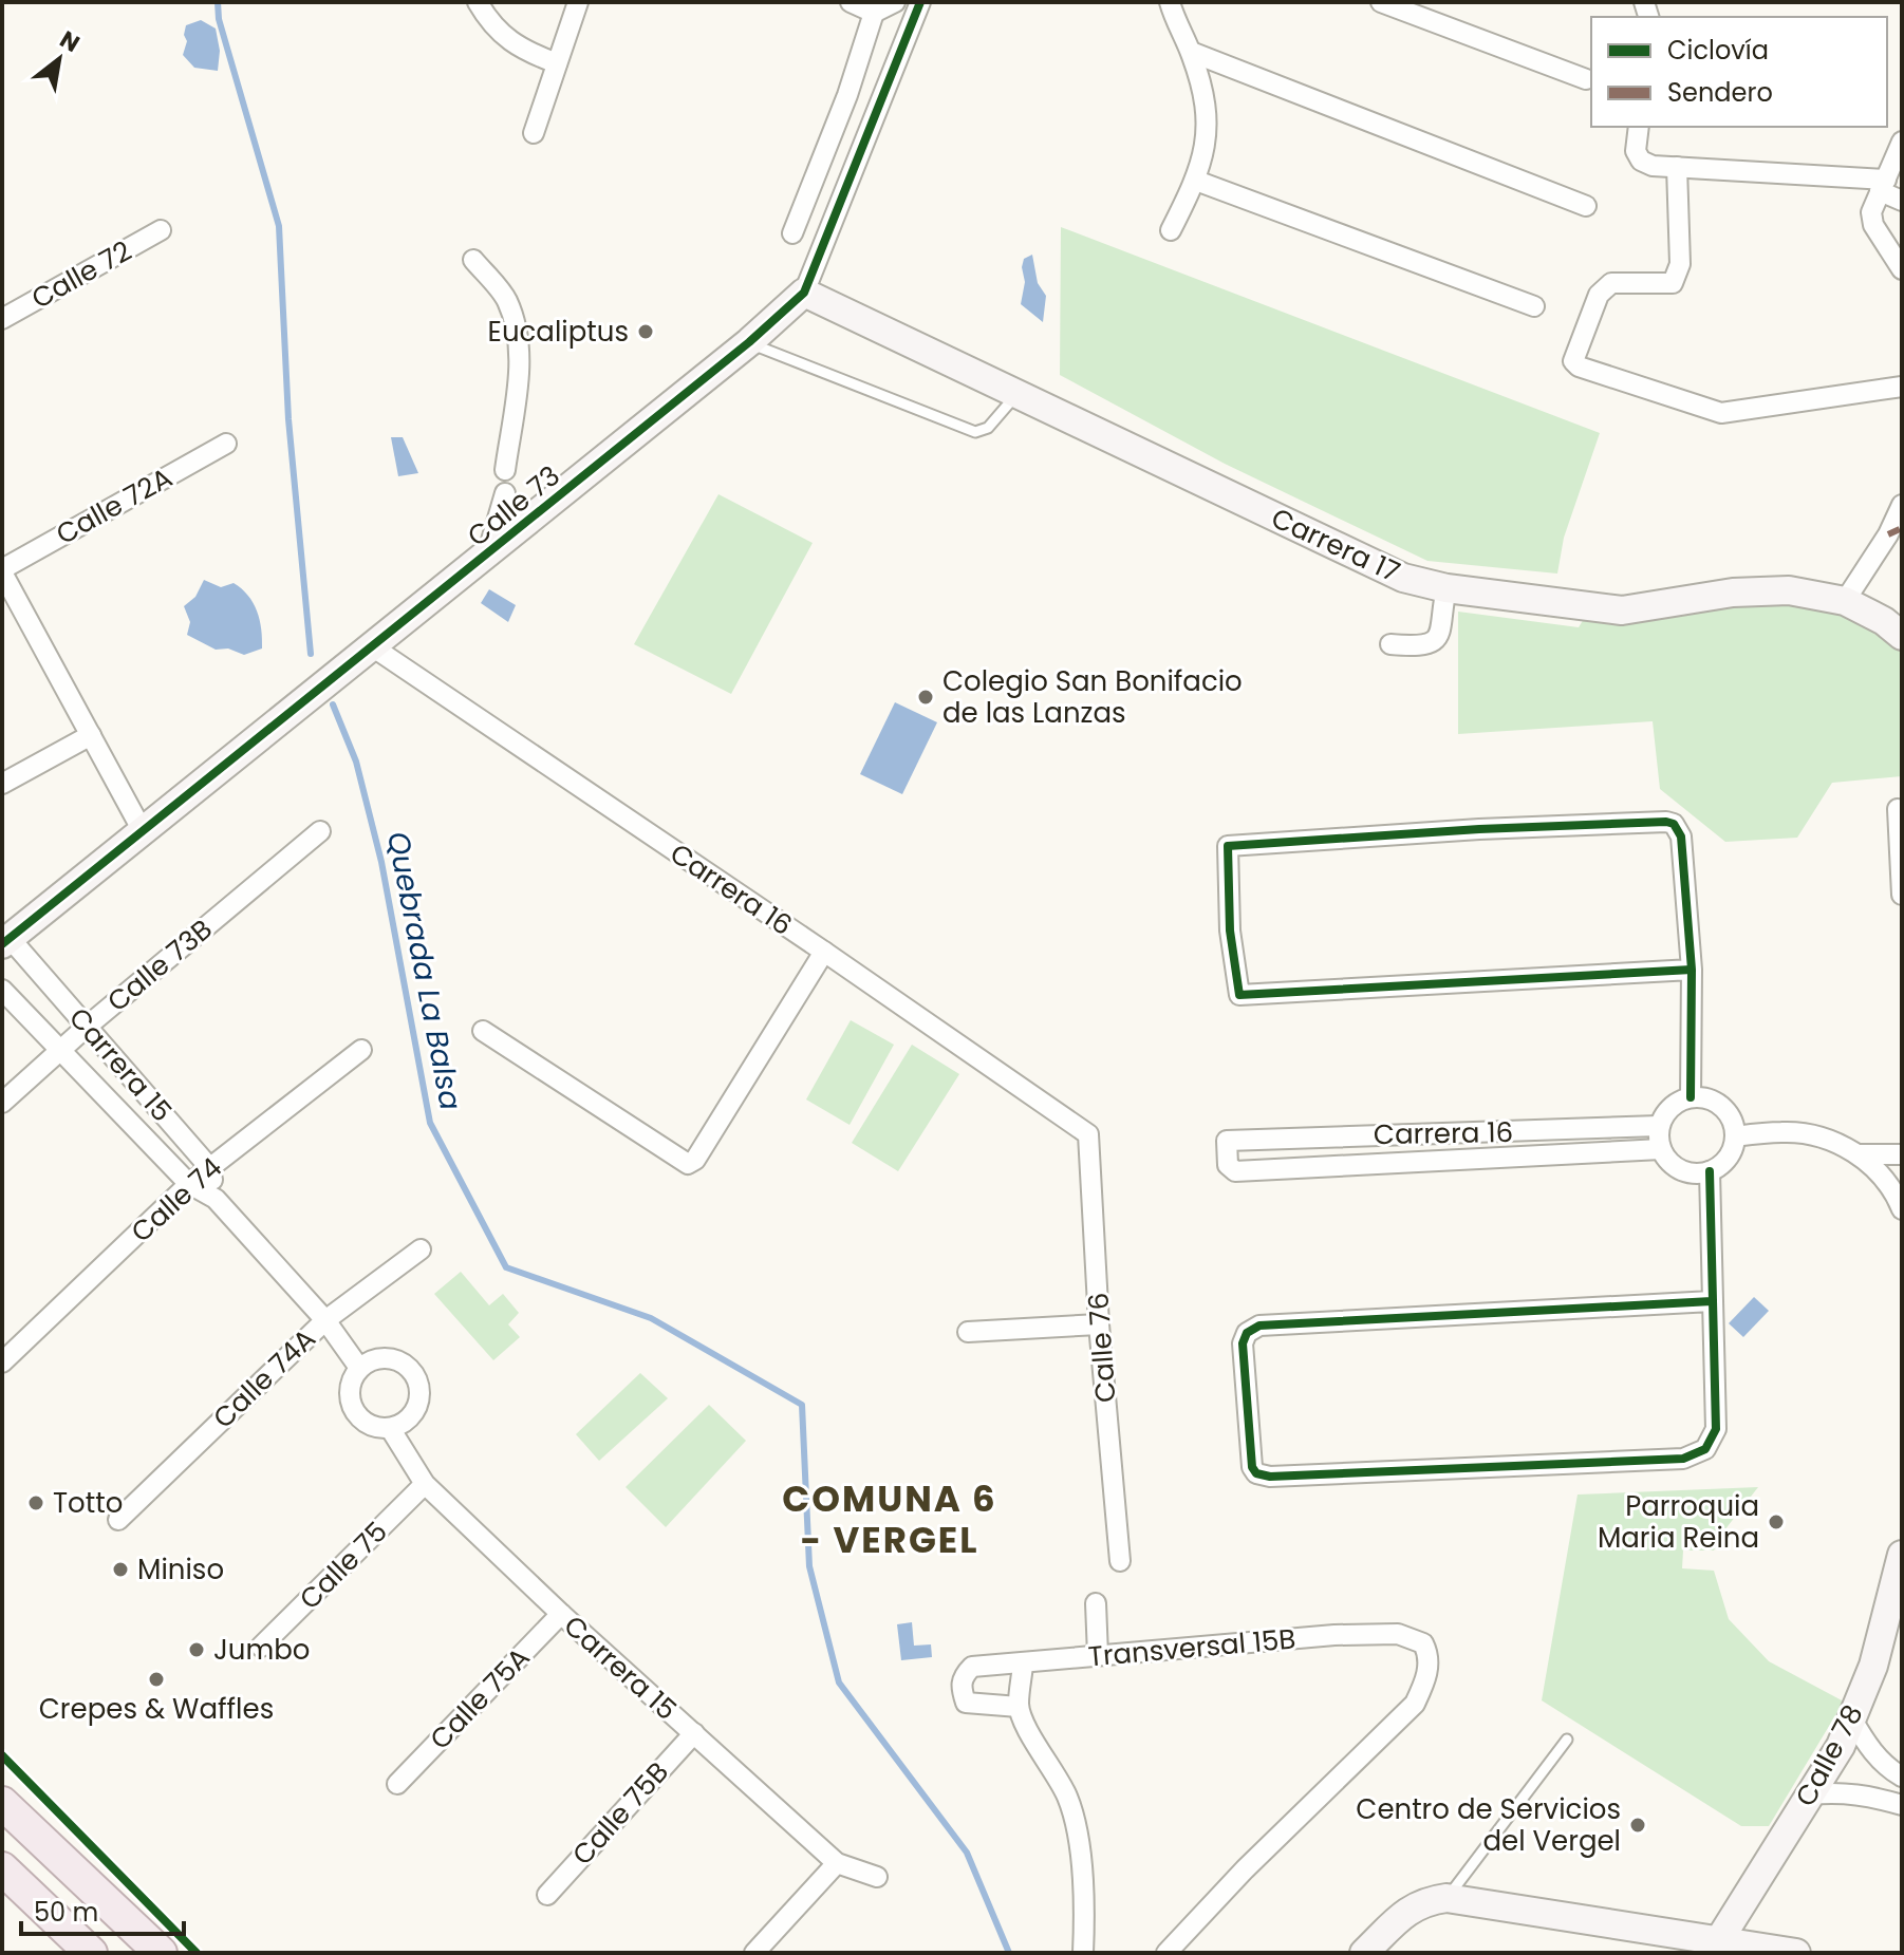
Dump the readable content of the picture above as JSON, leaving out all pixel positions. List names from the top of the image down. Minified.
{"streets":{"street":["Calle 72","Calle 72A","Calle 73","Carrera 17","Carrera 16","Calle 73B","Carrera 15","Calle 74","Calle 76","Calle 74A","Calle 75","Transversal 15B","Calle 75A","Calle 78","Calle 75B"]},"crossings":[["Calle 73","Carrera 17"],["Calle 73","Carrera 16"],["Calle 73","Carrera 15"],["Carrera 16","Calle 76"],["Calle 73B","Carrera 15"],["Carrera 15","Calle 74"],["Carrera 15","Calle 74A"],["Carrera 15","Calle 75"],["Carrera 15","Calle 75A"],["Carrera 15","Calle 75B"]],"districts":["COMUNA 6 - VERGEL"],"water":["Quebrada La Balsa"],"places":["Eucaliptus","Colegio San Bonifacio de las Lanzas","Totto","Parroquia Maria Reina","Miniso","Jumbo","Crepes & Waffles","Centro de Servicios del Vergel"],"legend":["Ciclovía","Sendero"],"scale_bar":"50 m","north":"top right"}
